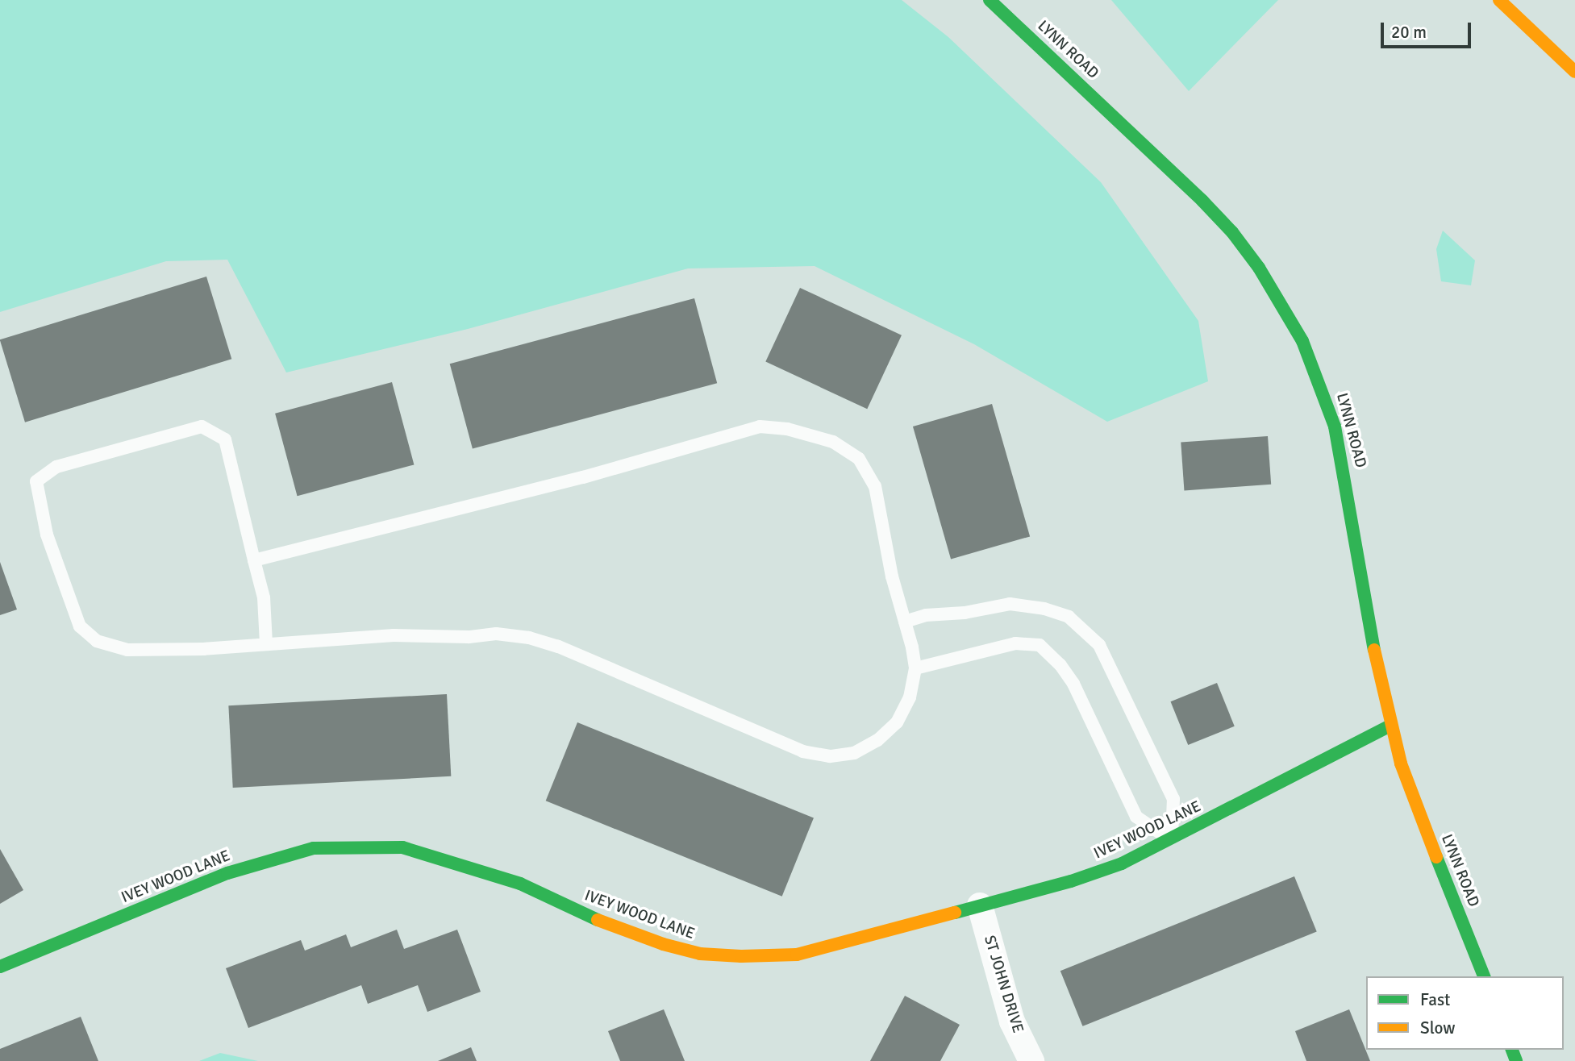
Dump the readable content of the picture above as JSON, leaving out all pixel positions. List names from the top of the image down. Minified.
{"streets":{"main road":["LYNN ROAD","IVEY WOOD LANE"],"street":["ST JOHN DRIVE"]},"crossings":[["LYNN ROAD","IVEY WOOD LANE"],["IVEY WOOD LANE","ST JOHN DRIVE"]],"legend":["Fast","Slow"],"scale_bar":"20 m"}
